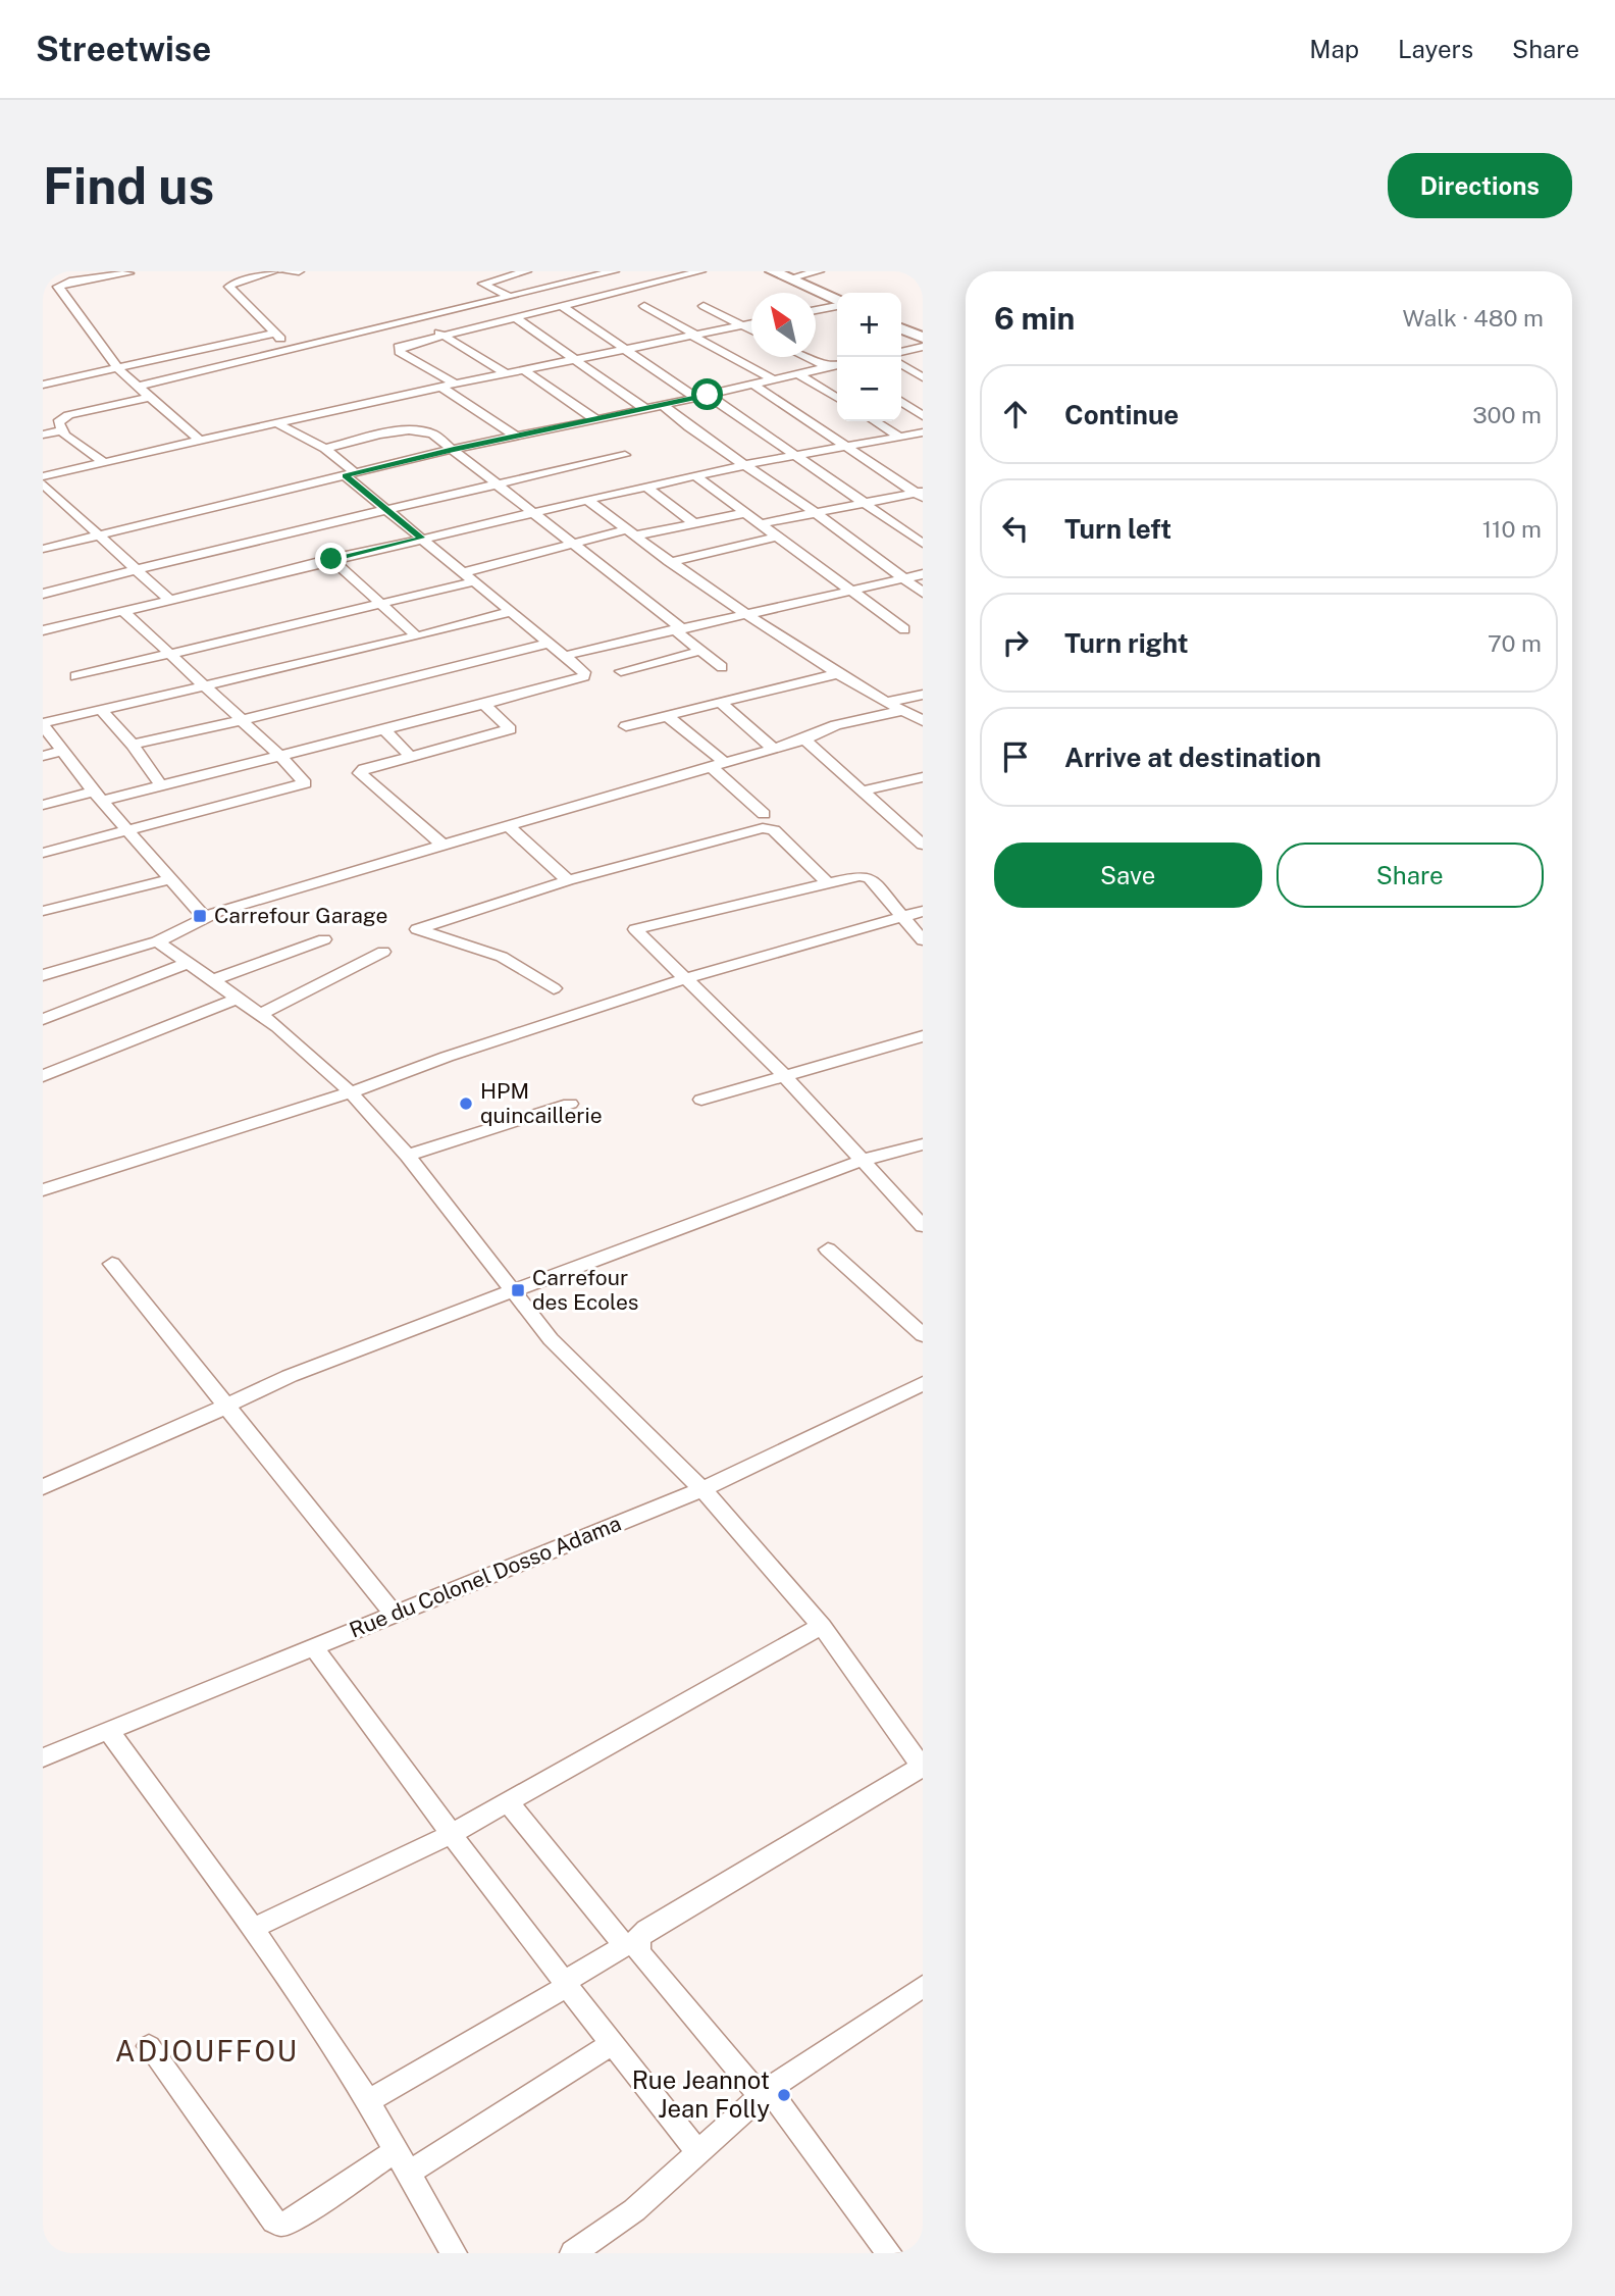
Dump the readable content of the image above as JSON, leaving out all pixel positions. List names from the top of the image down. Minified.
{"streets":{"street":["Rue du Colonel Dosso Adama"]},"districts":["ADJOUFFOU"],"places":{"transit":["Carrefour Garage","Carrefour des Ecoles"],"other":["HPM quincaillerie","Rue Jeannot Jean Folly"]},"north":"top left","page":{"header":"Streetwise","nav":["Map","Layers","Share"],"buttons":["Directions",["Save","Share"]],"title":"Find us","heading":["6 min","Walk · 480 m"],"map_buttons":["+","−"],"list":[["Continue","300 m"],["Turn left","110 m"],["Turn right","70 m"],"Arrive at destination"]}}
